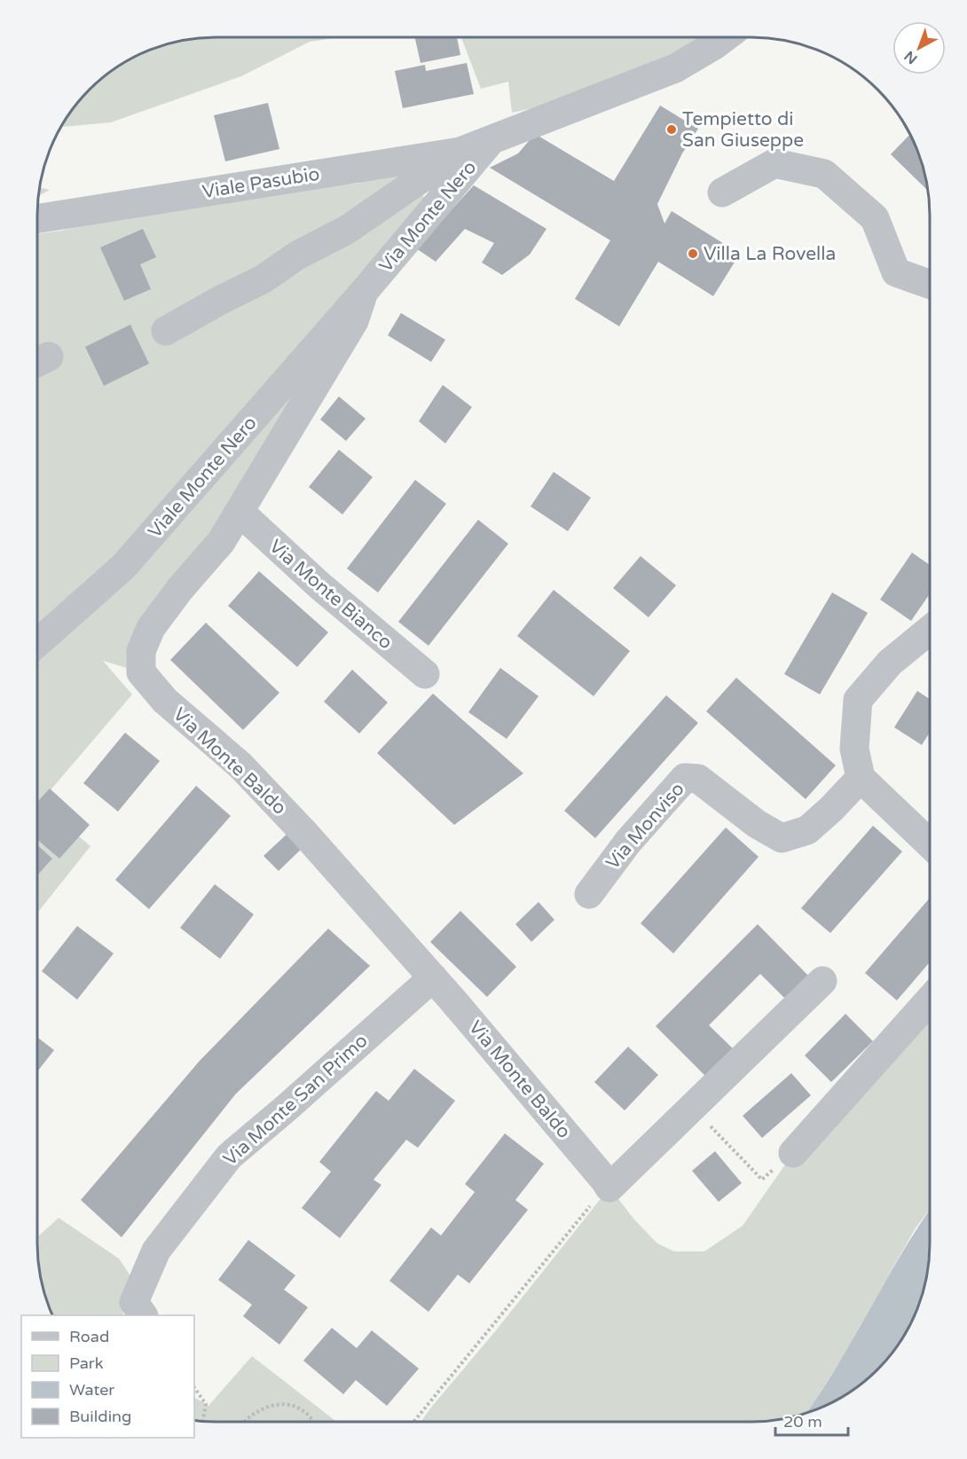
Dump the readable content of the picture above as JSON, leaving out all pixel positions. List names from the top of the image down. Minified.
{"streets":{"street":["Viale Pasubio","Via Monte Nero","Viale Monte Nero","Via Monte Bianco","Via Monte Baldo","Via Monviso","Via Monte San Primo"]},"crossings":[["Viale Pasubio","Via Monte Nero"],["Via Monte Nero","Viale Monte Nero"],["Via Monte Nero","Via Monte Baldo"],["Viale Monte Nero","Via Monte Baldo"],["Via Monte Bianco","Via Monte Baldo"],["Via Monte Baldo","Via Monte San Primo"]],"places":["Tempietto di San Giuseppe","Villa La Rovella"],"legend":["Road","Park","Water","Building"],"scale_bar":"20 m","north":"bottom left"}
